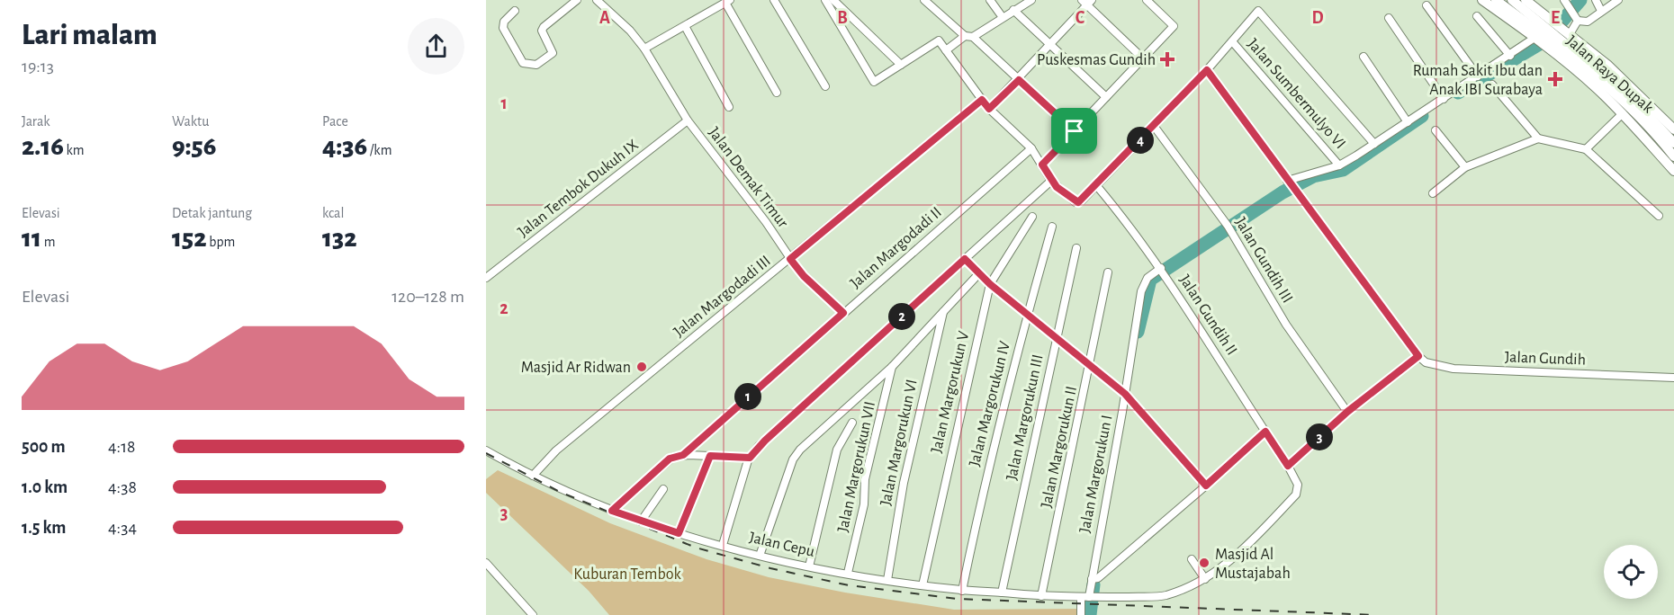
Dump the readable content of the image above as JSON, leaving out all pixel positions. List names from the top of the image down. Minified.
{"streets":{"main road":["Jalan Raya Dupak"],"street":["Jalan Sumbermulyo VI","Jalan Demak Timur","Jalan Tembok Dukuh IX","Jalan Margodadi II","Jalan Gundih III","Jalan Margodadi III","Jalan Gundih II","Jalan Gundih","Jalan Margorukun V","Jalan Margorukun IV","Jalan Margorukun III","Jalan Margorukun VI","Jalan Margorukun II","Jalan Margorukun VII","Jalan Margorukun I","Jalan Cepu"]},"crossings":[["Jalan Demak Timur","Jalan Tembok Dukuh IX"],["Jalan Demak Timur","Jalan Margodadi II"],["Jalan Demak Timur","Jalan Margodadi III"],["Jalan Margodadi II","Jalan Cepu"],["Jalan Margodadi III","Jalan Cepu"],["Jalan Gundih II","Jalan Margorukun I"],["Jalan Gundih II","Jalan Cepu"],["Jalan Margorukun V","Jalan Cepu"],["Jalan Margorukun IV","Jalan Cepu"],["Jalan Margorukun III","Jalan Cepu"],["Jalan Margorukun VI","Jalan Cepu"],["Jalan Margorukun II","Jalan Cepu"],["Jalan Margorukun VII","Jalan Cepu"],["Jalan Margorukun I","Jalan Cepu"]],"parks":["Kuburan Tembok"],"places":{"health":["Puskesmas Gundih","Rumah Sakit Ibu dan Anak IBI Surabaya"],"other":["Masjid Ar Ridwan","Masjid Al Mustajabah"]},"page":{"heading":["Lari malam","19:13"],"stats":[["Jarak","2.16 km"],["Waktu","9:56"],["Pace","4:36 /km"],["Elevasi","11 m"],["Detak jantung","152 bpm"],["kcal","132"]],"pins":["4","2","1","3"],"chart":["Elevasi","120–128 m"],"list":[{"name":"500 m","note":"4:18"},{"name":"1.0 km","note":"4:38"},{"name":"1.5 km","note":"4:34"}]},"grid":{"columns":["A","B","C","D","E"],"rows":["1","2","3"]}}
